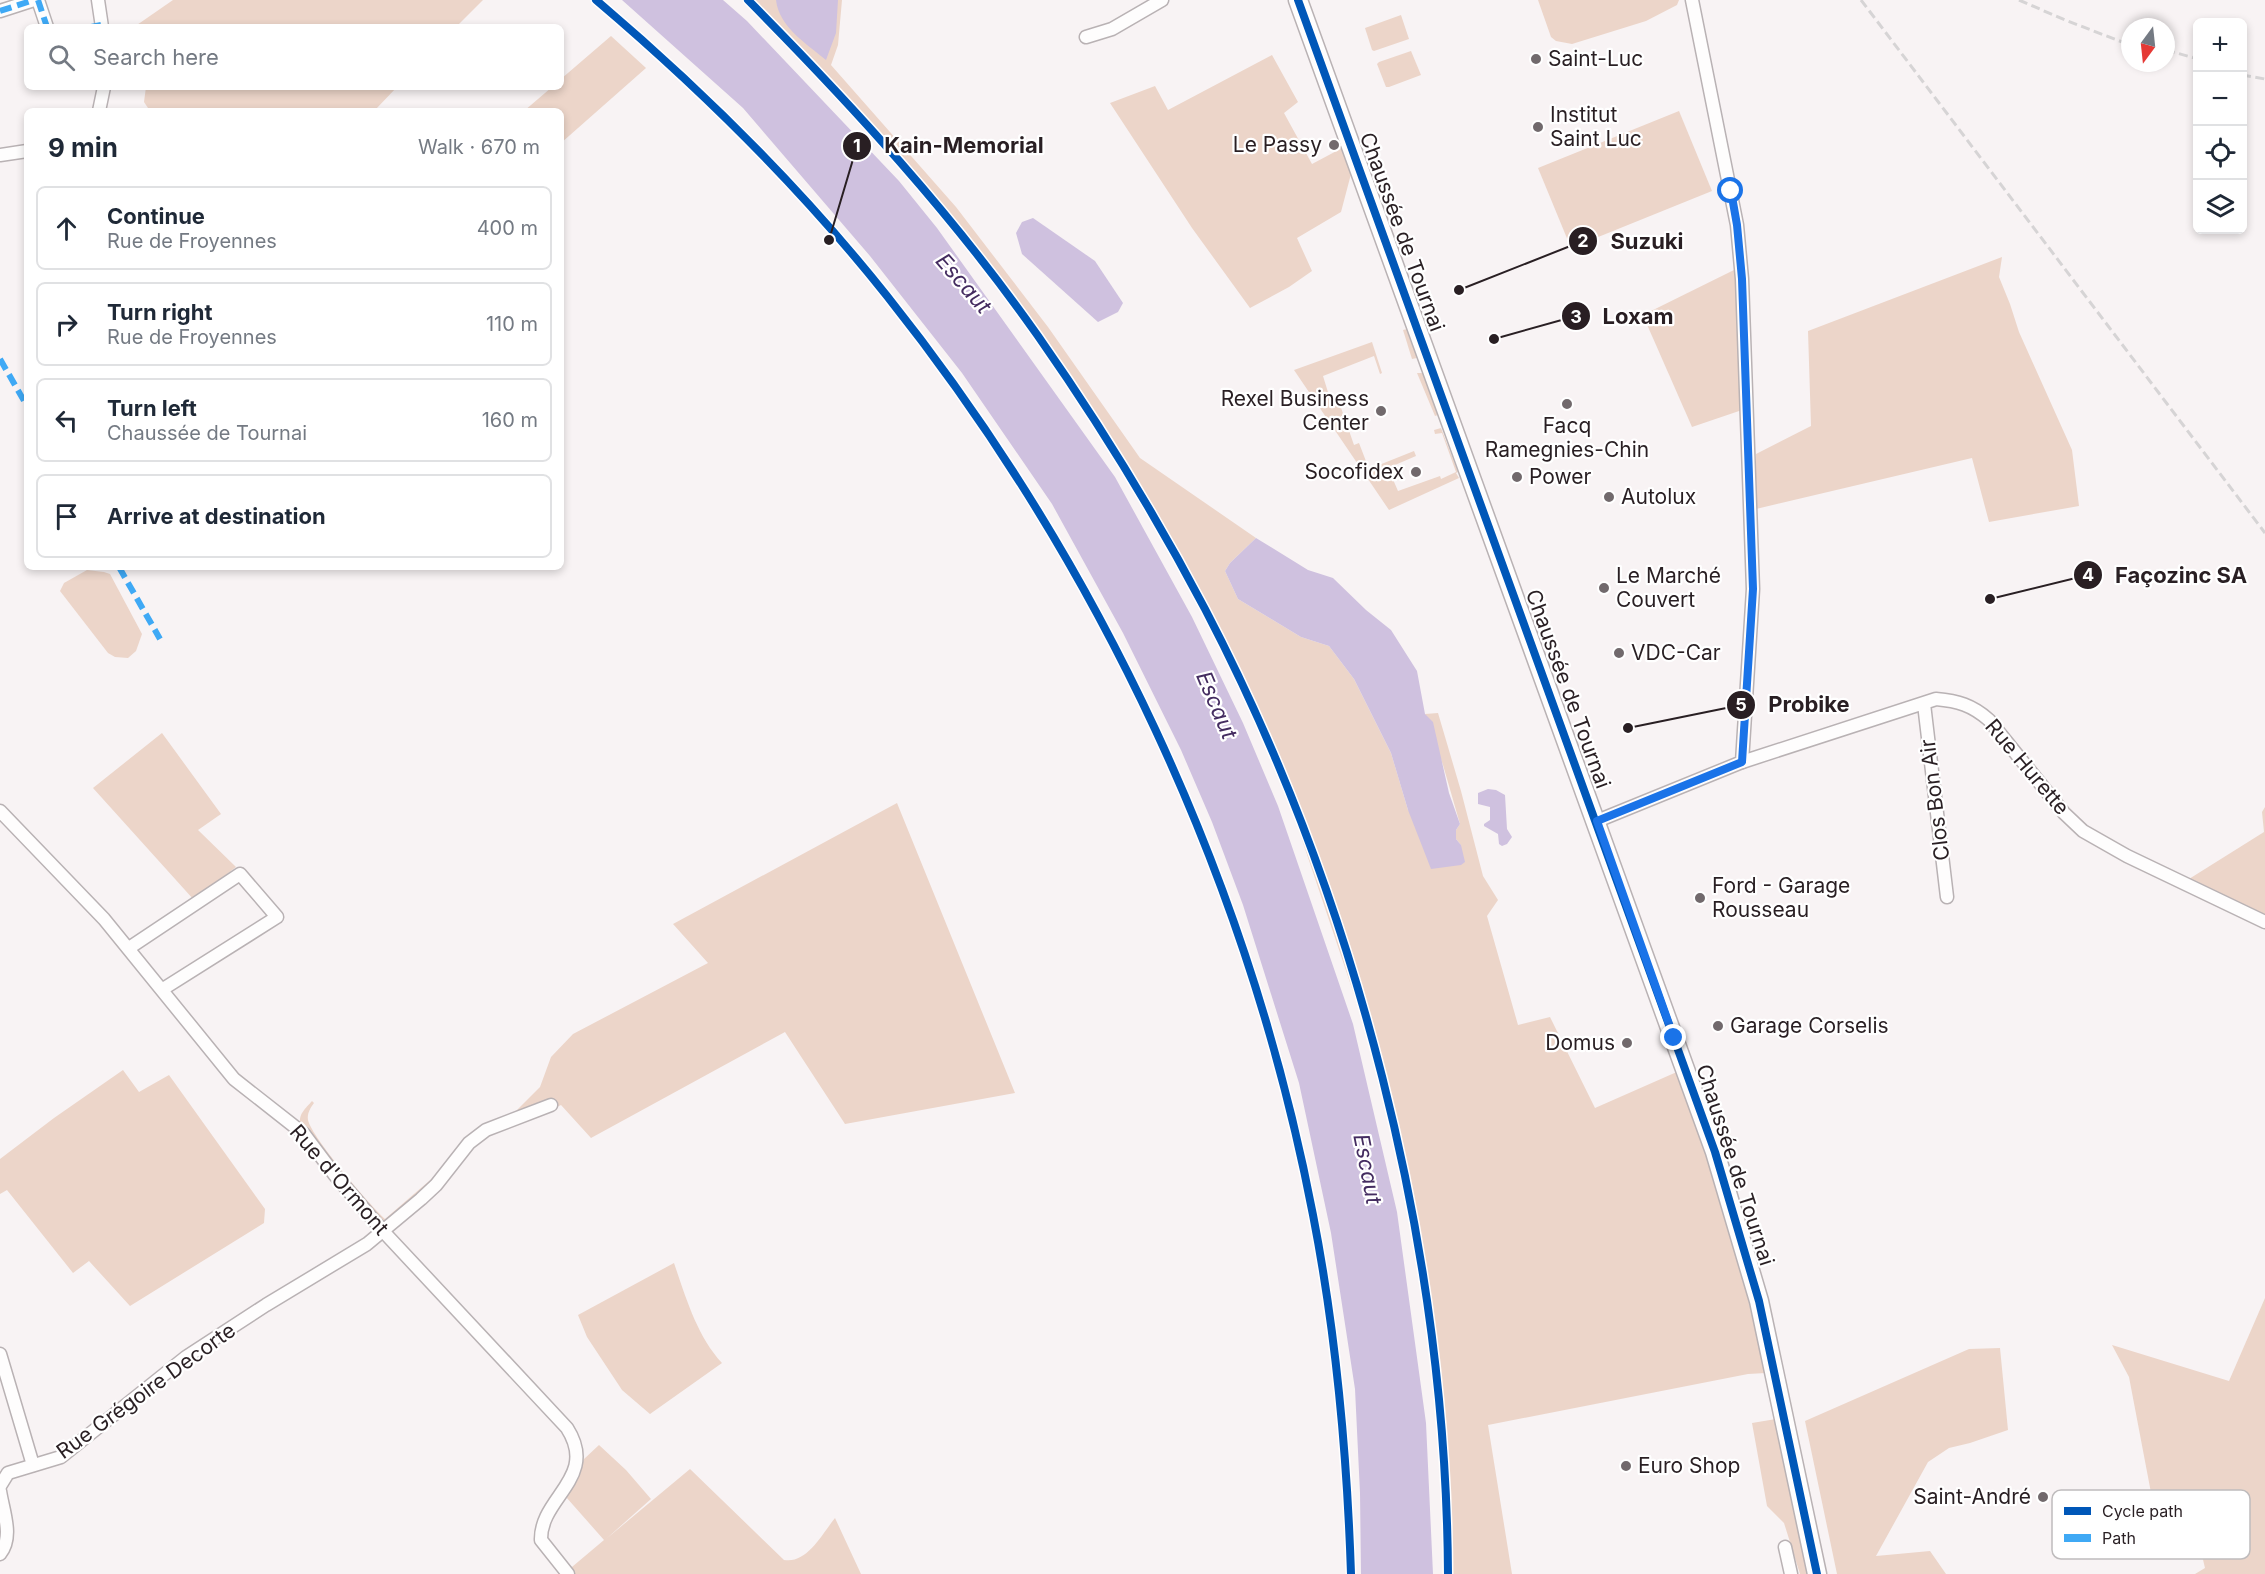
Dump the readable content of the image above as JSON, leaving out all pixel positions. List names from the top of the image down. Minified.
{"streets":{"main road":["Chaussée de Tournai"],"street":["Rue Hurette","Clos Bon Air","Rue d'Ormont","Rue Grégoire Decorte"]},"crossings":[["Chaussée de Tournai","Rue Hurette"],["Rue Hurette","Clos Bon Air"],["Rue d'Ormont","Rue Grégoire Decorte"]],"water":["Escaut"],"places":["Saint-Luc","Institut Saint Luc","Le Passy","Kain-Memorial","Suzuki","Loxam","Facq Ramegnies-Chin","Rexel Business Center","Socofidex","Power","Autolux","Le Marché Couvert","Façozinc SA","VDC-Car","Probike","Ford - Garage Rousseau","Garage Corselis","Domus","Euro Shop","Saint-André"],"legend":["Cycle path","Path"],"north":"bottom","page":{"map_buttons":["+","−"],"search":"Search here","heading":["9 min","Walk · 670 m"],"list":[["Continue","Rue de Froyennes","400 m"],["Turn right","Rue de Froyennes","110 m"],["Turn left","Chaussée de Tournai","160 m"],"Arrive at destination"]}}
